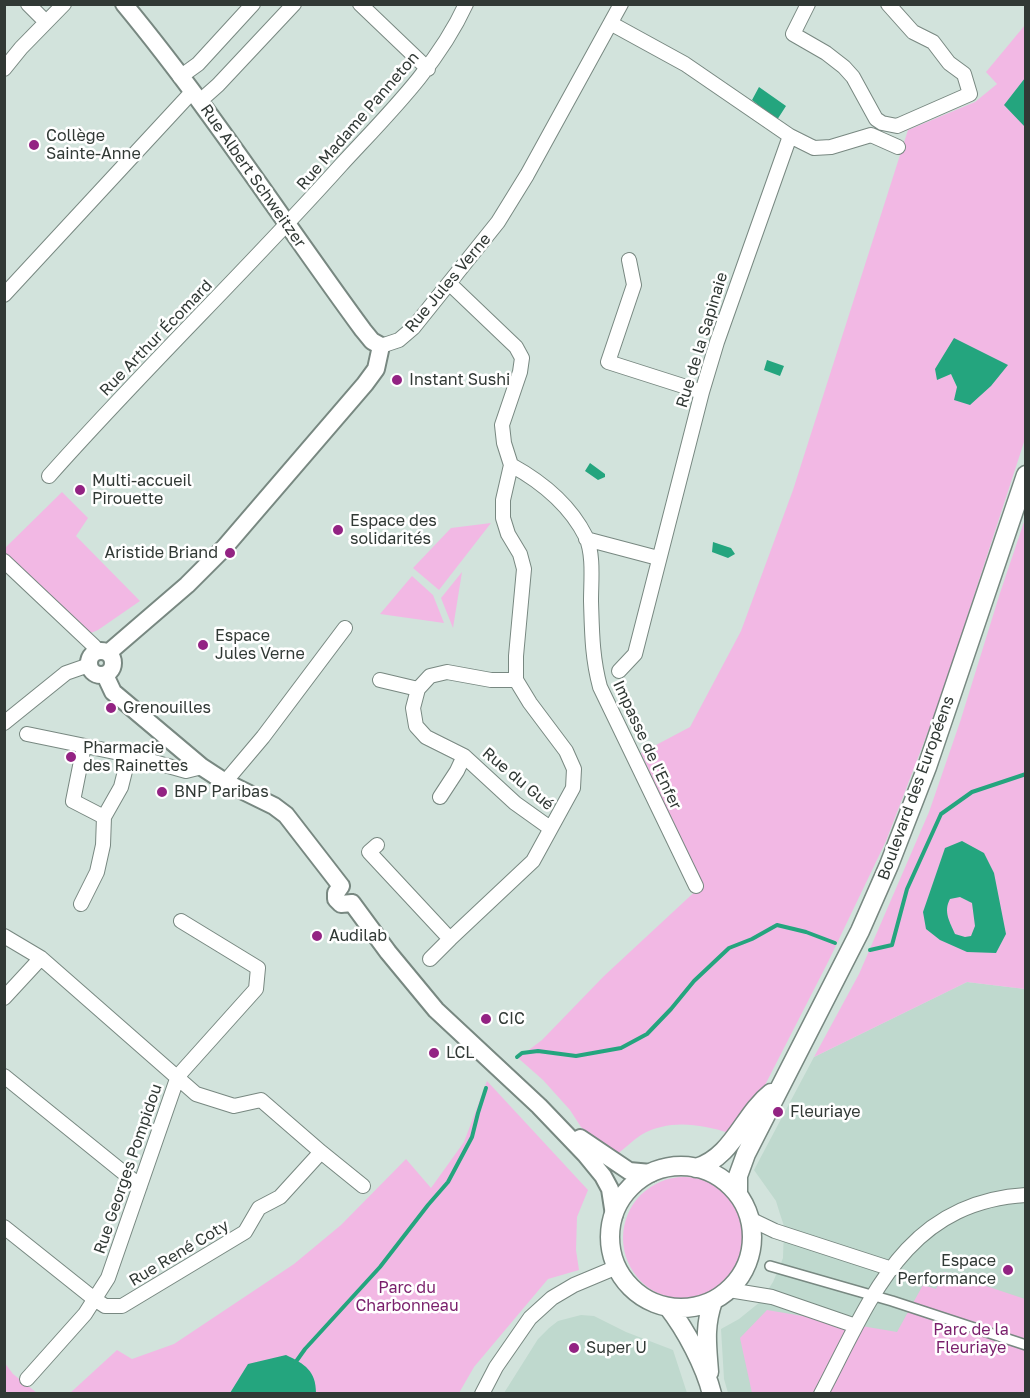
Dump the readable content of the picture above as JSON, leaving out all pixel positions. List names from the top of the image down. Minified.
{"streets":{"main road":["Boulevard des Européens"],"street":["Rue Madame Panneton","Rue Albert Schweitzer","Rue Jules Verne","Rue Arthur Écomard","Rue de la Sapinaie","Impasse de l'Enfer","Rue du Gué","Rue Georges Pompidou","Rue René Coty"]},"crossings":[["Rue Madame Panneton","Rue Albert Schweitzer"],["Rue Madame Panneton","Rue Arthur Écomard"],["Rue Albert Schweitzer","Rue Jules Verne"],["Rue Albert Schweitzer","Rue Arthur Écomard"],["Rue Georges Pompidou","Rue René Coty"]],"parks":["Parc du Charbonneau","Parc de la Fleuriaye"],"places":["Collège Sainte-Anne","Instant Sushi","Multi-accueil Pirouette","Espace des solidarités","Aristide Briand","Espace Jules Verne","Grenouilles","Pharmacie des Rainettes","BNP Paribas","Audilab","CIC","LCL","Fleuriaye","Espace Performance","Super U"]}
